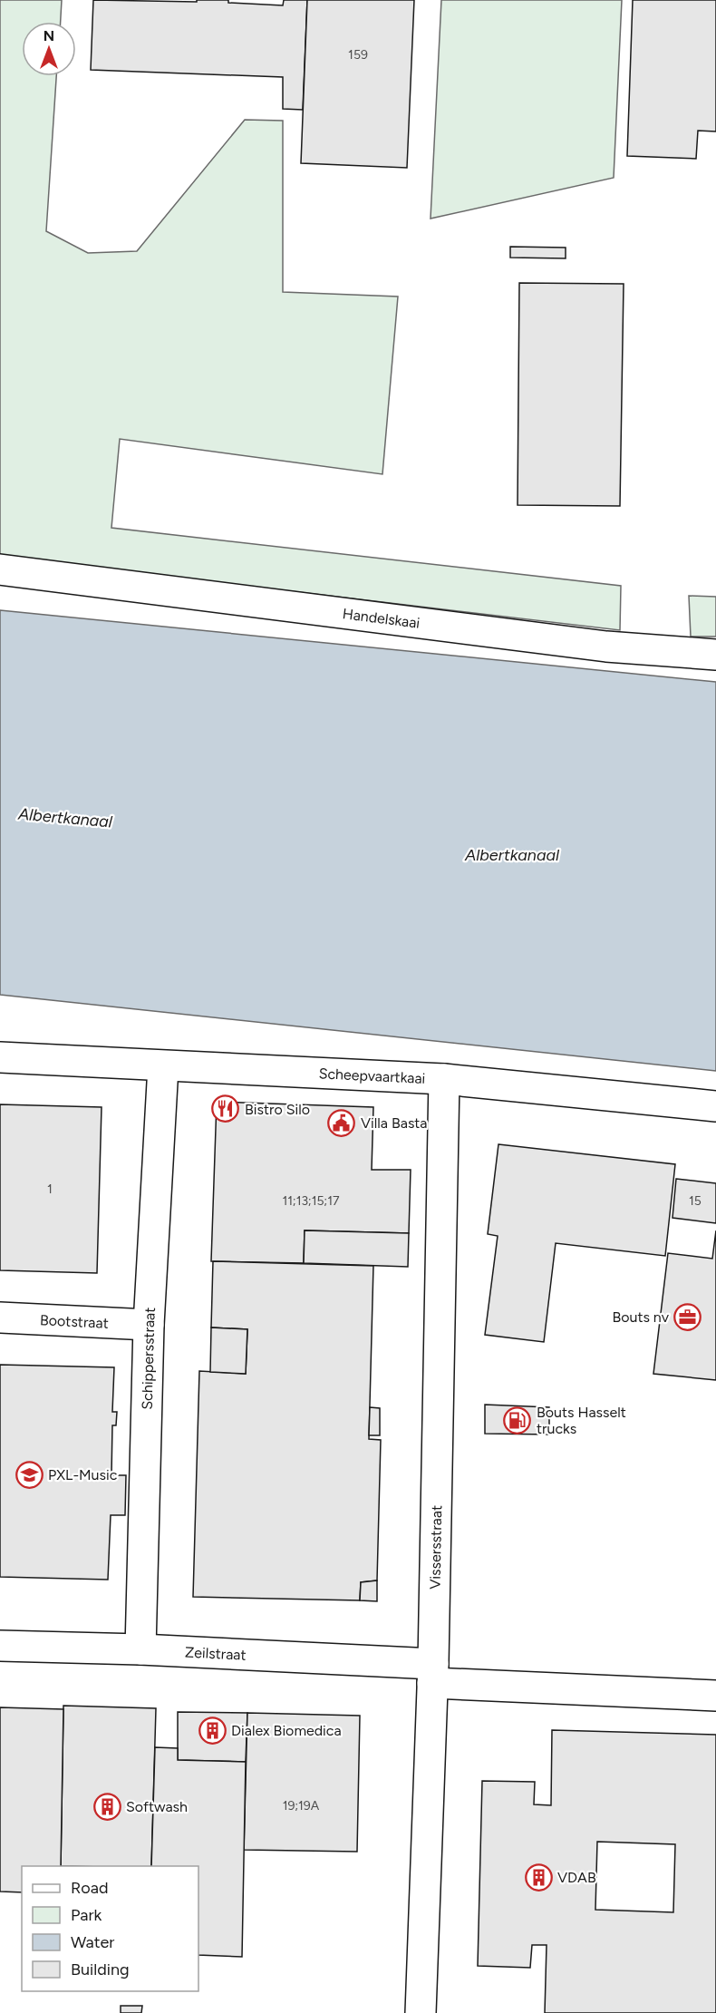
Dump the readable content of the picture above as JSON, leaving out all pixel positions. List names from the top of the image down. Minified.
{"streets":{"street":["Handelskaai","Scheepvaartkaai","Bootstraat","Schippersstraat","Vissersstraat","Zeilstraat"]},"crossings":[["Scheepvaartkaai","Schippersstraat"],["Scheepvaartkaai","Vissersstraat"],["Bootstraat","Schippersstraat"],["Schippersstraat","Zeilstraat"],["Vissersstraat","Zeilstraat"]],"water":["Albertkanaal"],"places":{"restaurant":["Bistro Silo"],"public building":["Villa Basta"],"office":["Bouts nv"],"fuel station":["Bouts Hasselt trucks"],"school or university":["PXL-Music"],"building":["Dialex Biomedica","Softwash","VDAB"]},"house_numbers":["159","1","11;13;15;17","15","19;19A"],"legend":["Road","Park","Water","Building"],"north":"top"}
